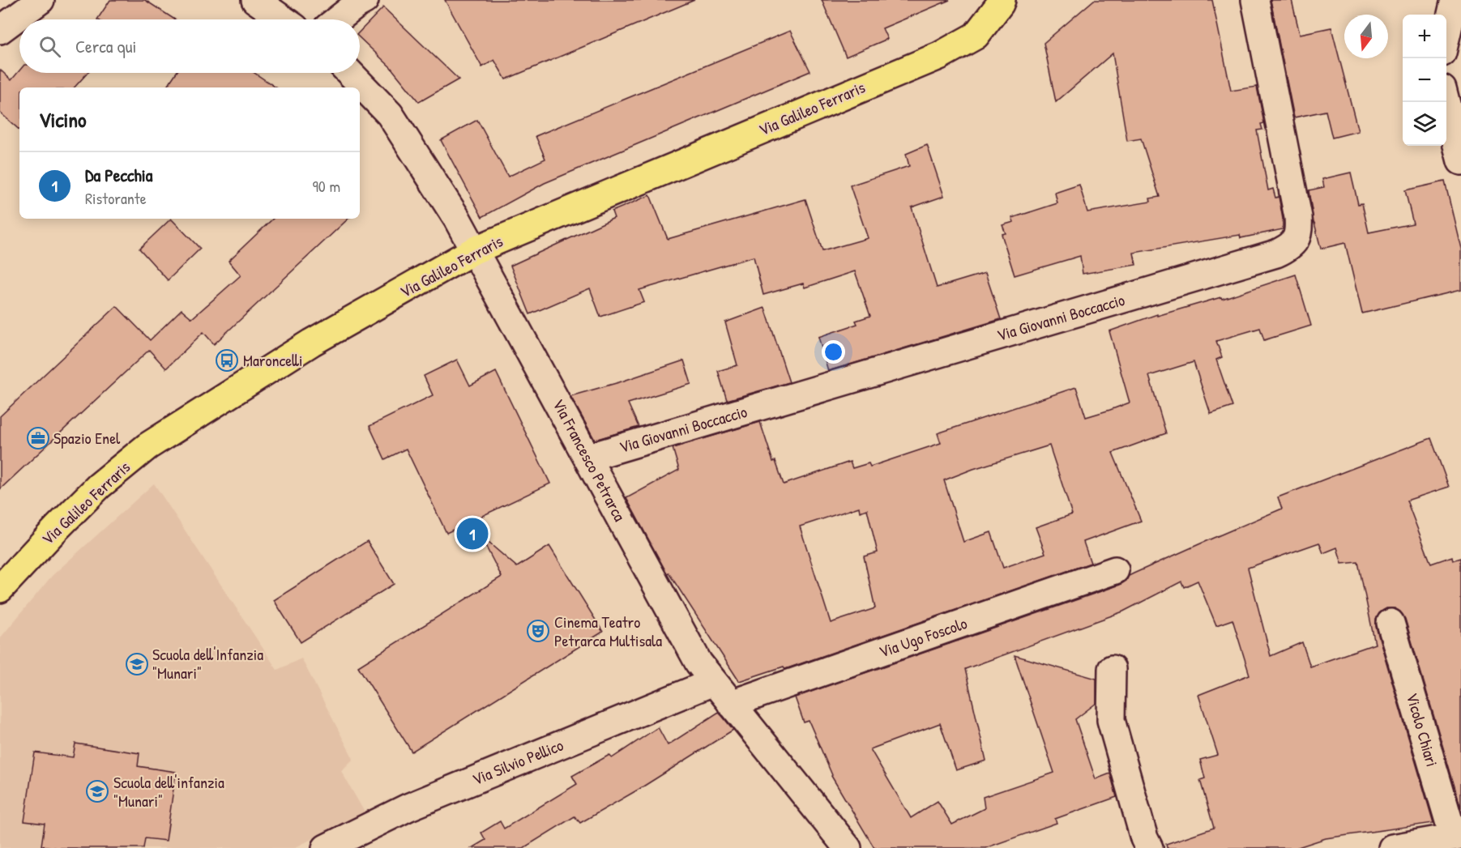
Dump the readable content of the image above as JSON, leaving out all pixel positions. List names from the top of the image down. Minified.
{"streets":{"main road":["Via Galileo Ferraris"],"street":["Via Giovanni Boccaccio","Via Francesco Petrarca","Via Ugo Foscolo","Vicolo Chiari","Via Silvio Pellico"]},"crossings":[["Via Galileo Ferraris","Via Francesco Petrarca"],["Via Giovanni Boccaccio","Via Francesco Petrarca"],["Via Francesco Petrarca","Via Ugo Foscolo"],["Via Francesco Petrarca","Via Silvio Pellico"]],"places":{"bus stop":["Maroncelli"],"office":["Spazio Enel"],"theatre":["Cinema Teatro Petrarca Multisala"],"school or university":["Scuola dell'Infanzia \"Munari\"","Scuola dell'infanzia \"Munari\""]},"north":"bottom","page":{"map_buttons":["+","−"],"search":"Cerca qui","heading":"Vicino","list":[{"mark":"1","name":"Da Pecchia","note":"Ristorante","value":"90 m"}],"pins":"1"}}
